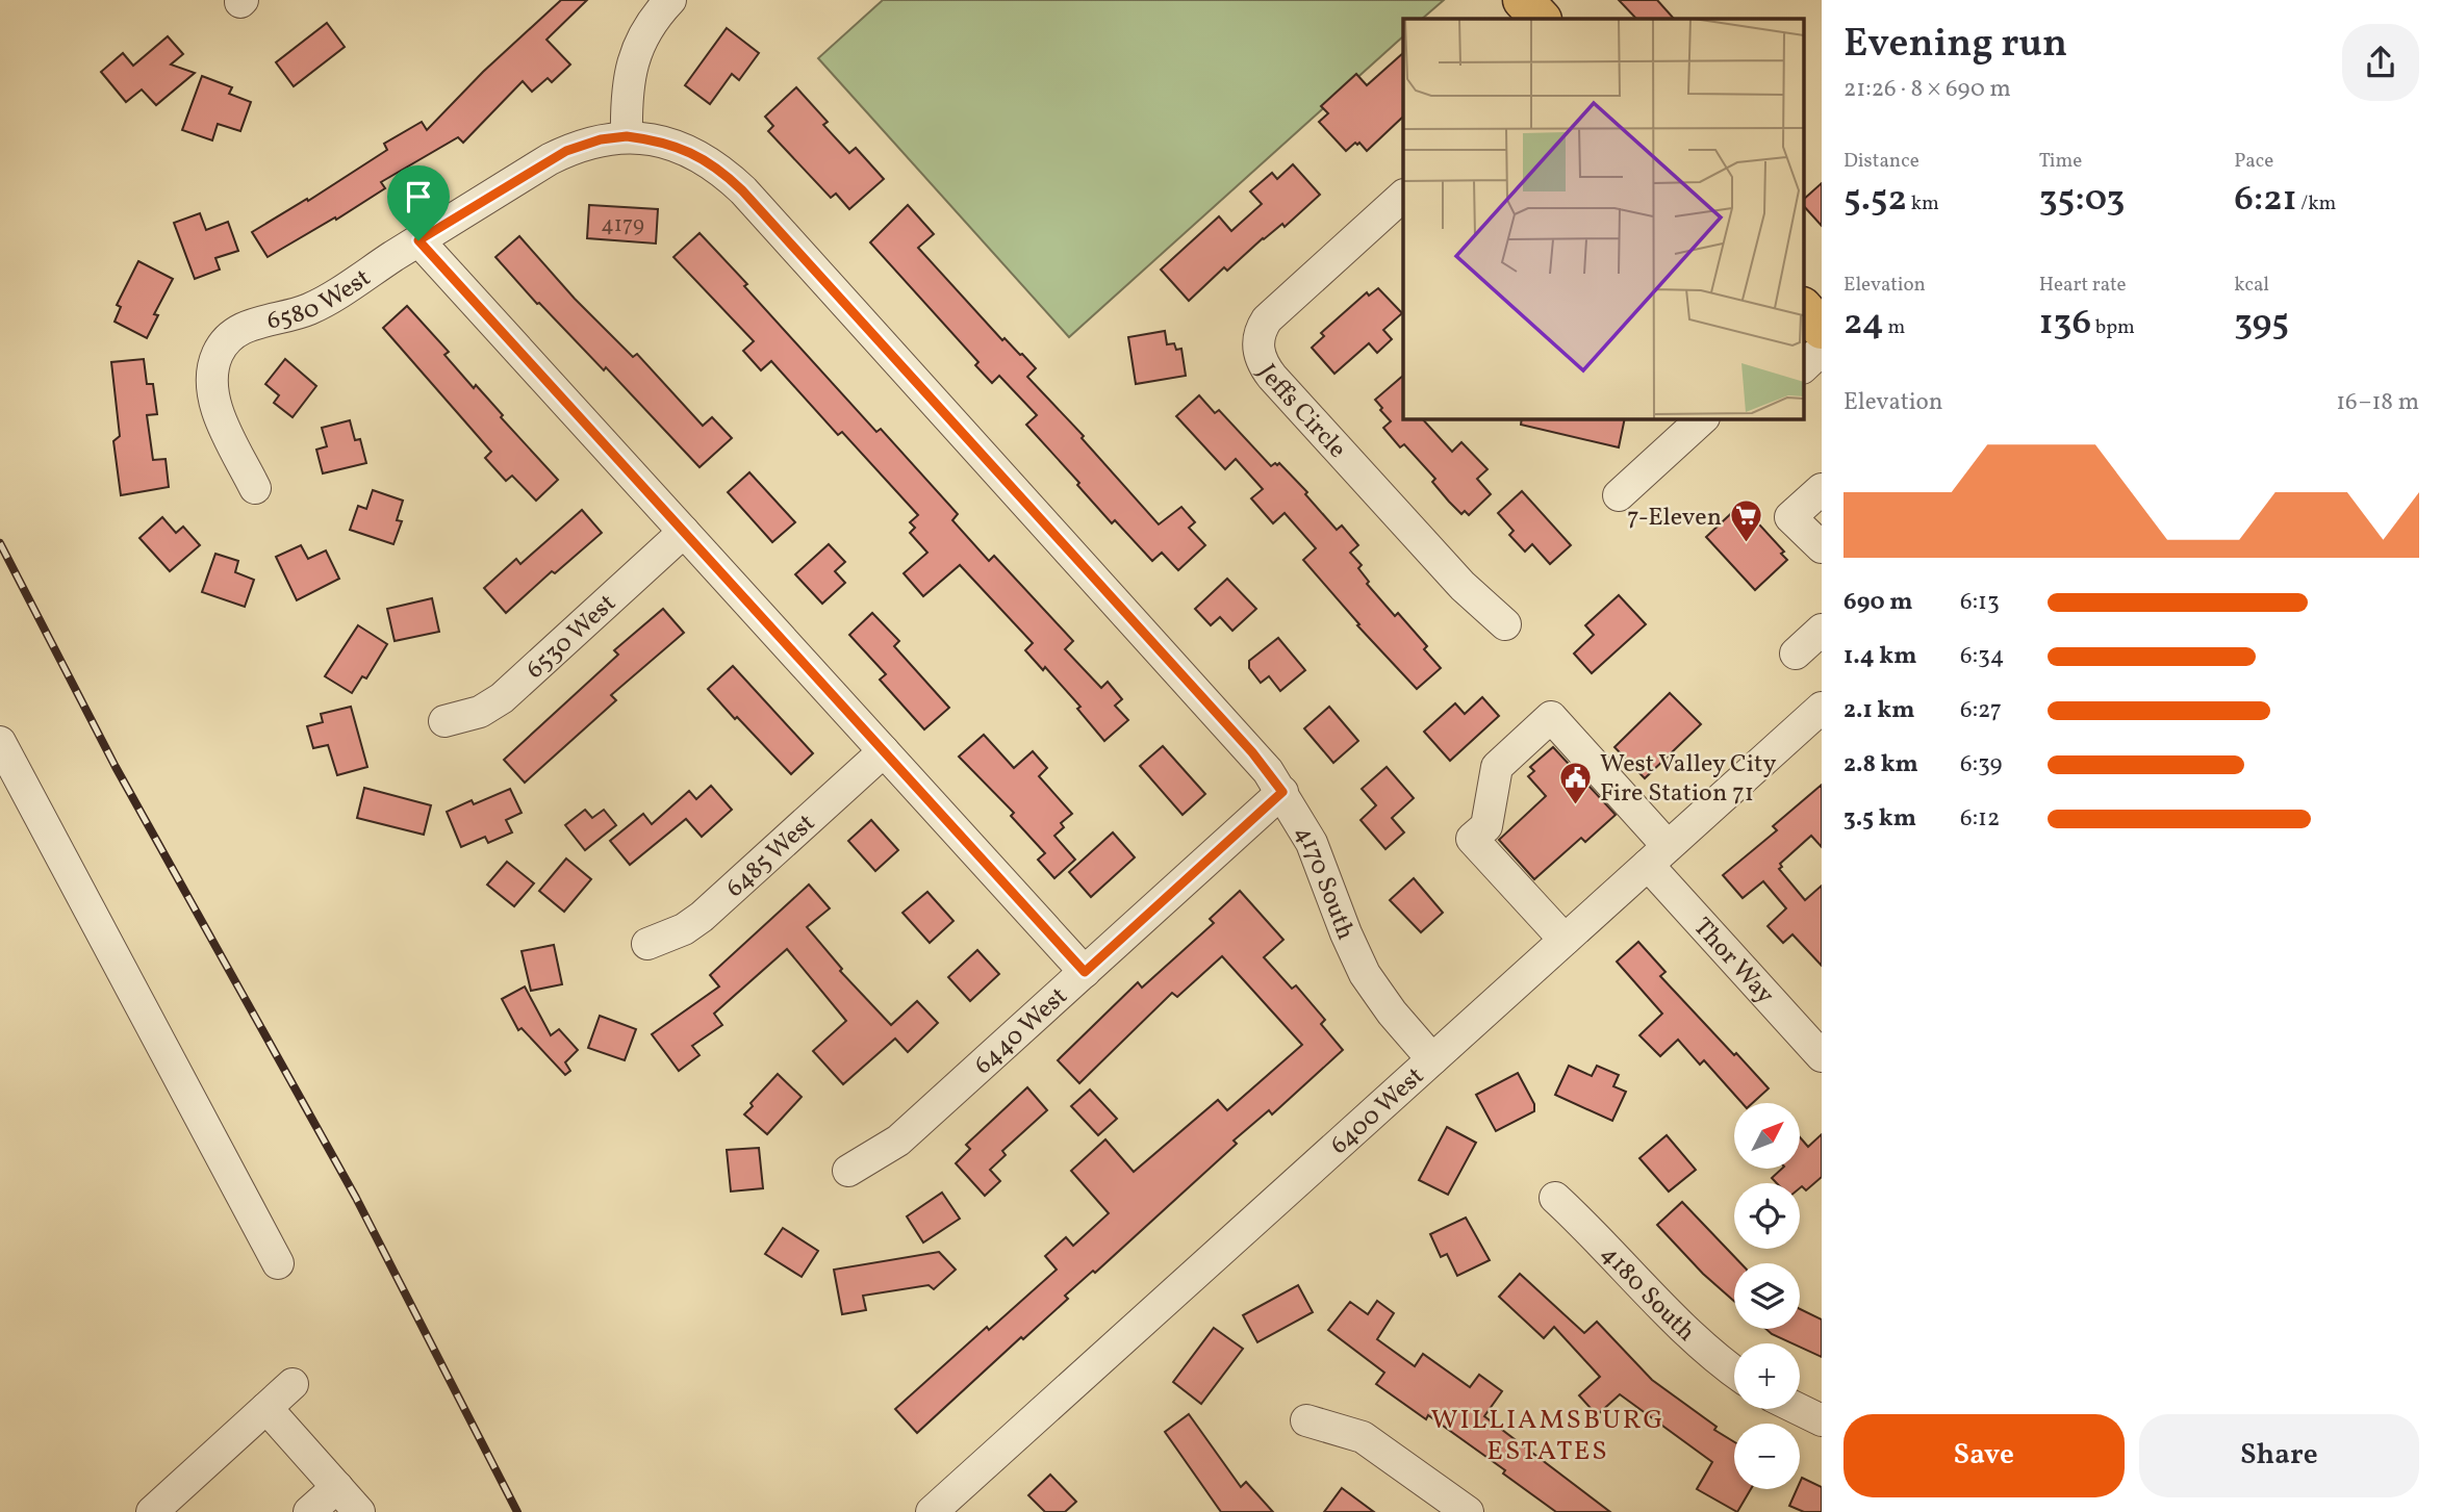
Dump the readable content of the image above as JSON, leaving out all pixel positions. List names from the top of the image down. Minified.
{"streets":{"street":["6580 West","Jeffs Circle","6530 West","6485 West","4170 South","Thor Way","6440 West","6400 West","4180 South"]},"crossings":[["6580 West","4170 South"],["4170 South","6440 West"],["4170 South","6400 West"],["Thor Way","6400 West"]],"districts":["WILLIAMSBURG ESTATES"],"places":{"supermarket":["7-Eleven"],"public building":["West Valley City Fire Station 71"]},"house_numbers":["4179"],"north":"top right","page":{"heading":["Evening run","21:26 · 8 × 690 m"],"stats":[["Distance","5.52 km"],["Time","35:03"],["Pace","6:21 /km"],["Elevation","24 m"],["Heart rate","136 bpm"],["kcal","395"]],"chart":["Elevation","16–18 m"],"list":[{"name":"690 m","note":"6:13"},{"name":"1.4 km","note":"6:34"},{"name":"2.1 km","note":"6:27"},{"name":"2.8 km","note":"6:39"},{"name":"3.5 km","note":"6:12"}],"map_buttons":["+","−"],"buttons":["Save","Share"]}}
